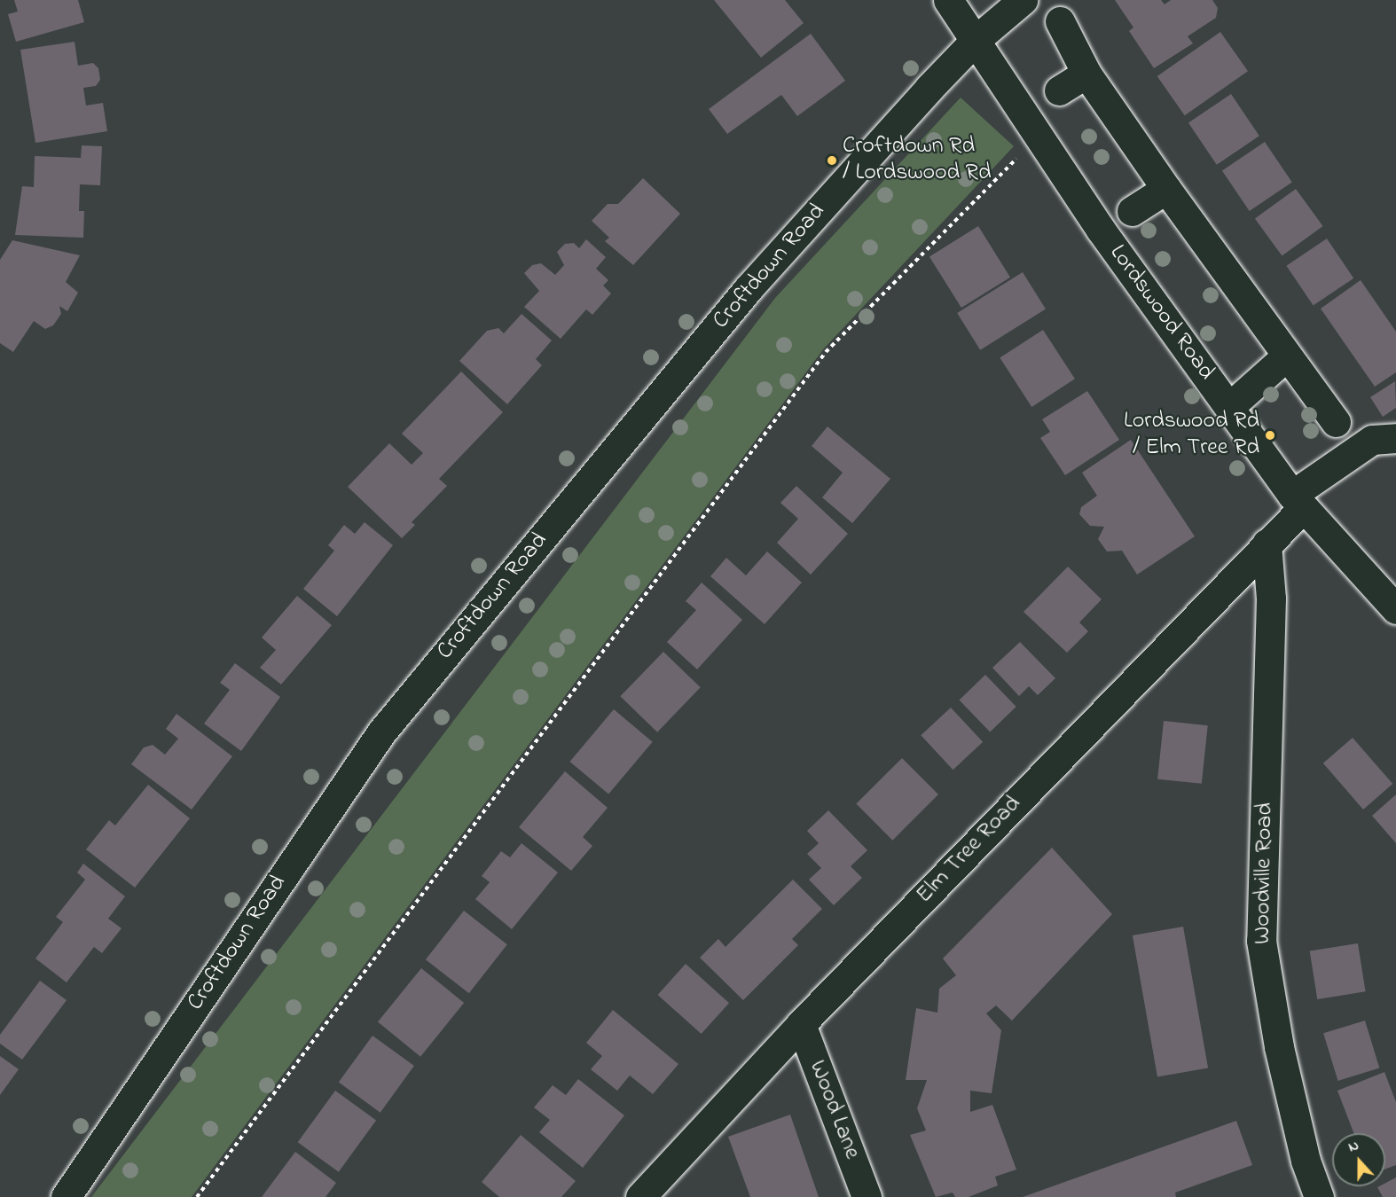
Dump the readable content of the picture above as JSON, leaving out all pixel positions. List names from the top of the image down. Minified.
{"streets":{"street":["Croftdown Road","Lordswood Road","Elm Tree Road","Woodville Road","Wood Lane"]},"crossings":[["Croftdown Road","Lordswood Road"],["Lordswood Road","Elm Tree Road"],["Elm Tree Road","Woodville Road"],["Elm Tree Road","Wood Lane"]],"places":["Croftdown Rd / Lordswood Rd","Lordswood Rd / Elm Tree Rd"],"north":"top"}
